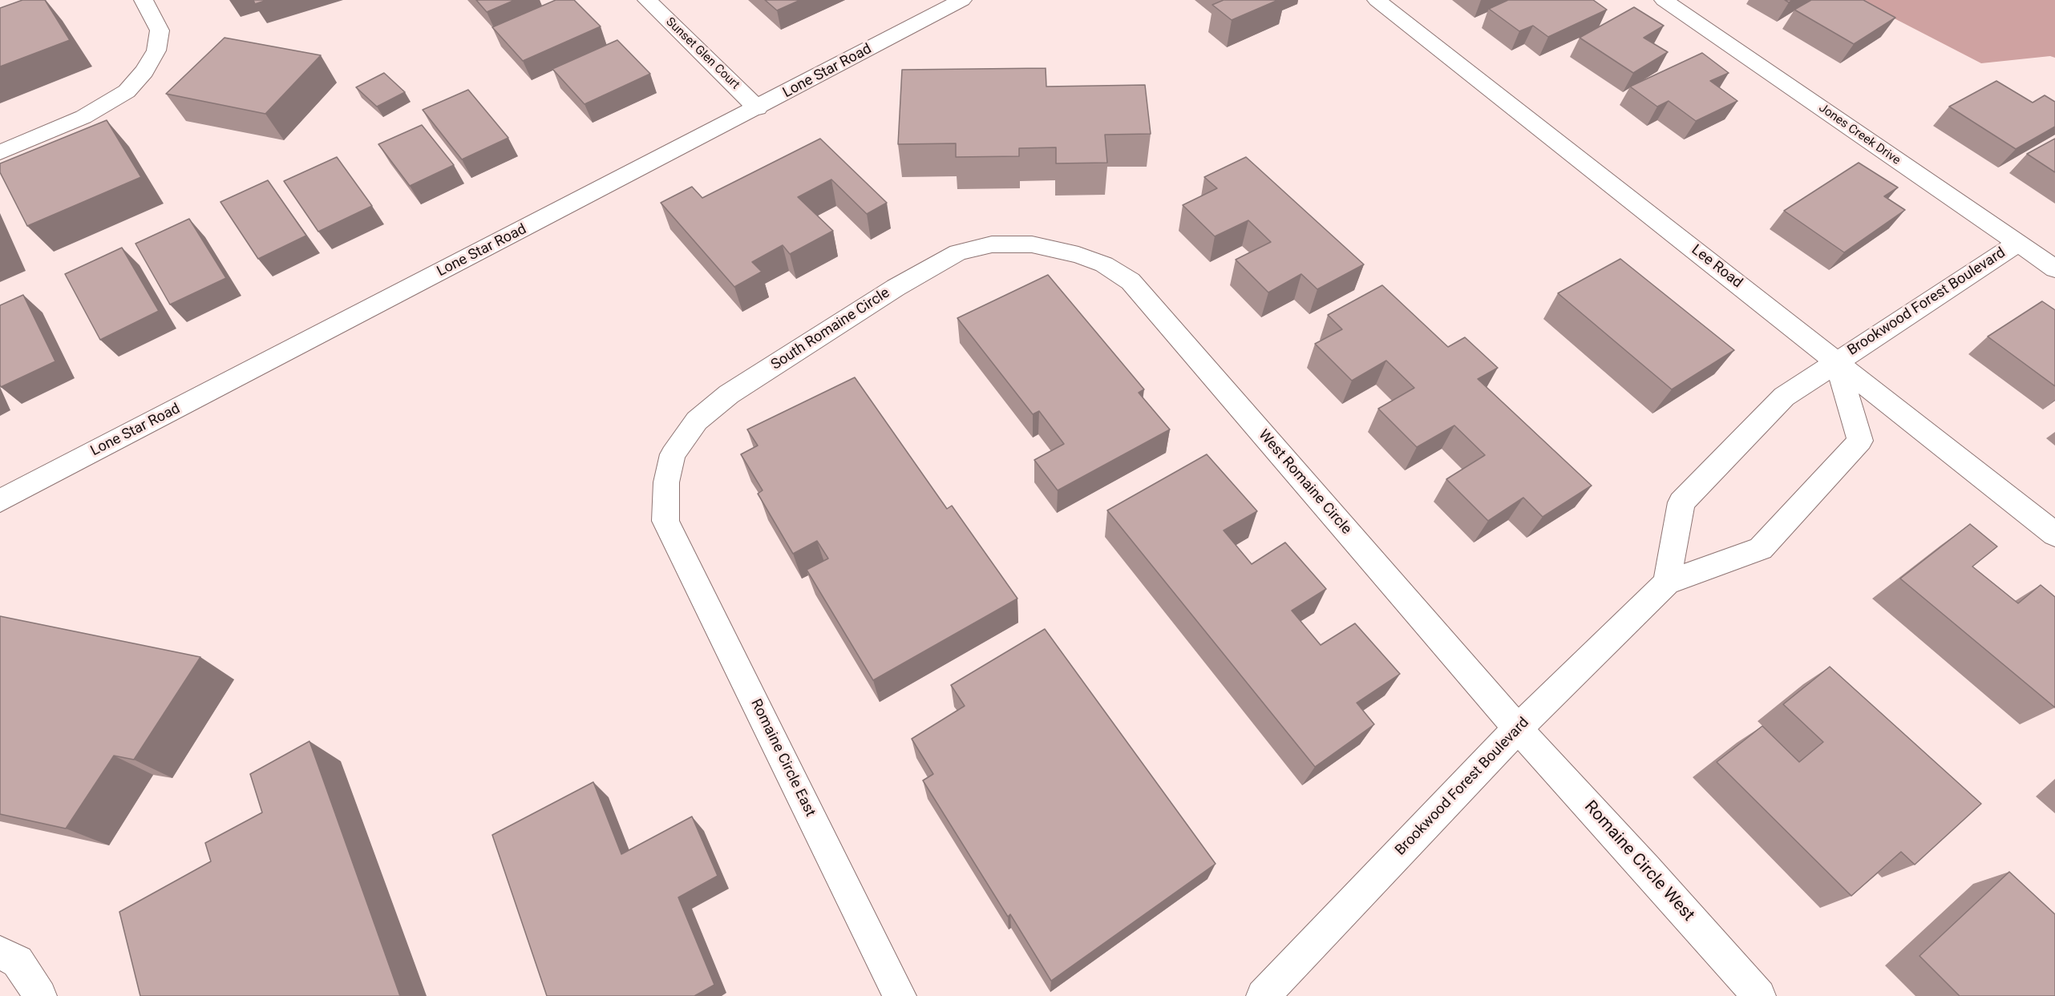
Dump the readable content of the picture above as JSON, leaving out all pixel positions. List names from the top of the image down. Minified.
{"streets":{"street":["Sunset Glen Court","Lone Star Road","Jones Creek Drive","Lee Road","Brookwood Forest Boulevard","South Romaine Circle","West Romaine Circle","Romaine Circle East","Romaine Circle West"]},"crossings":[["Sunset Glen Court","Lone Star Road"],["Jones Creek Drive","Brookwood Forest Boulevard"],["Lee Road","Brookwood Forest Boulevard"],["Brookwood Forest Boulevard","West Romaine Circle"],["Brookwood Forest Boulevard","Romaine Circle West"],["South Romaine Circle","West Romaine Circle"],["South Romaine Circle","Romaine Circle East"],["West Romaine Circle","Romaine Circle West"]]}
